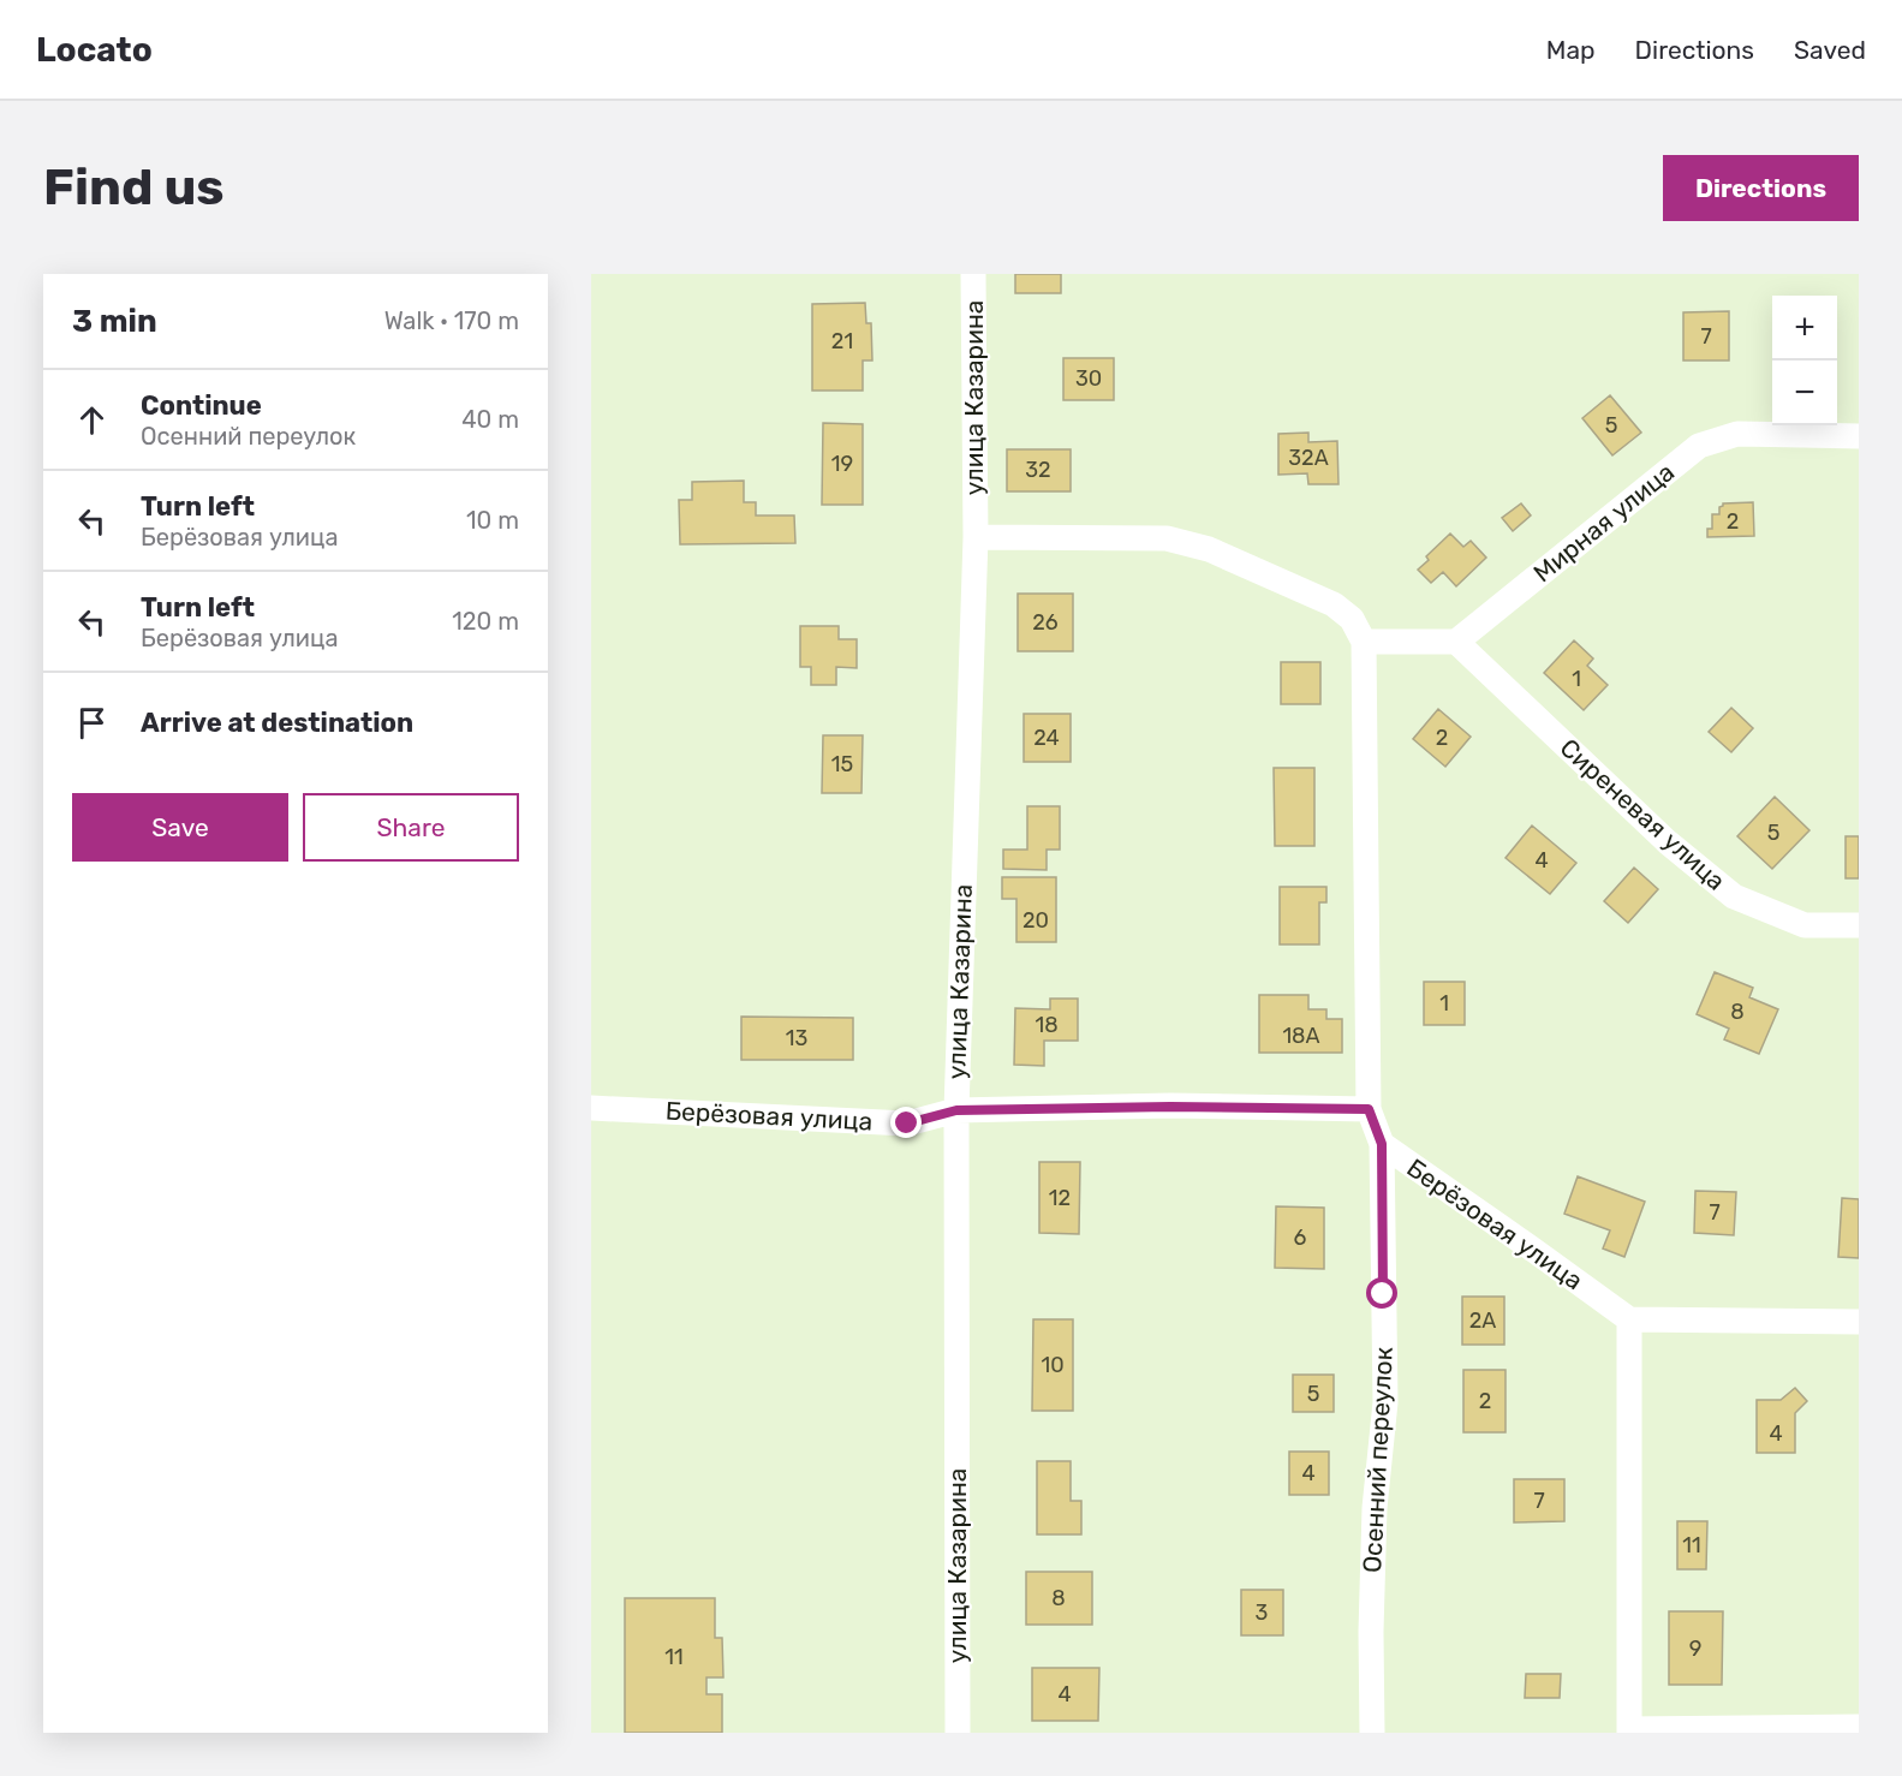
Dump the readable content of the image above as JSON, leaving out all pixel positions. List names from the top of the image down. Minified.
{"streets":{"street":["улица Казарина","Мирная улица","Сиреневая улица","Берёзовая улица","Осенний переулок"]},"crossings":[["улица Казарина","Берёзовая улица"],["Мирная улица","Сиреневая улица"],["Берёзовая улица","Осенний переулок"]],"house_numbers":["7","21","30","5","32А","19","32","2","26","1","24","2","15","5","4","20","1","8","18","18А","13","12","7","6","2А","10","5","2","4","4","7","11","8","3","9","11","4"],"page":{"header":"Locato","nav":["Map","Directions","Saved"],"buttons":["Directions",["Save","Share"]],"title":"Find us","heading":["3 min","Walk · 170 m"],"map_buttons":["+","−"],"list":[["Continue","Осенний переулок","40 m"],["Turn left","Берёзовая улица","10 m"],["Turn left","Берёзовая улица","120 m"],"Arrive at destination"]}}
